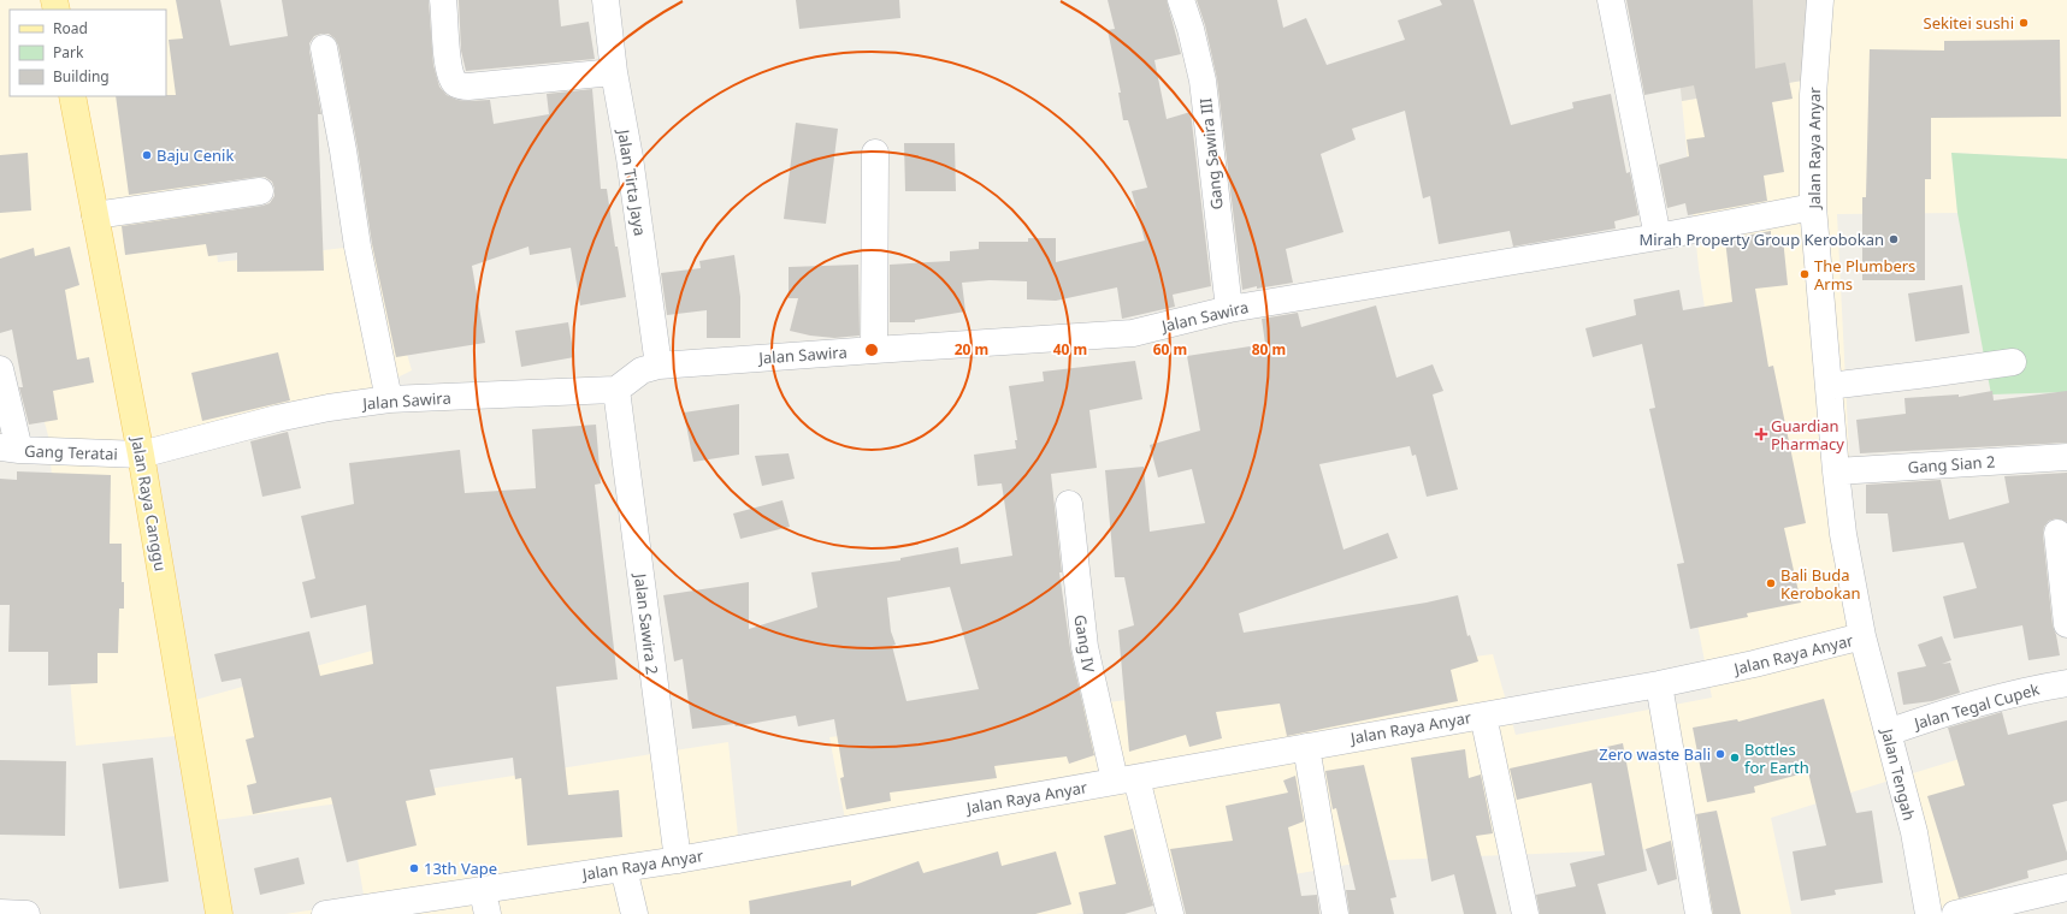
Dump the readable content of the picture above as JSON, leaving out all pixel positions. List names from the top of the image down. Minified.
{"streets":{"main road":["Jalan Raya Canggu"],"street":["Jalan Raya Anyar","Gang Sawira III","Jalan Tirta Jaya","Jalan Sawira","Gang Teratai","Gang Sian 2","Jalan Sawira 2","Gang IV","Jalan Tegal Cupek","Jalan Tengah"]},"crossings":[["Jalan Raya Anyar","Jalan Sawira"],["Jalan Raya Anyar","Gang Sian 2"],["Jalan Raya Anyar","Jalan Sawira 2"],["Jalan Raya Anyar","Gang IV"],["Jalan Raya Anyar","Jalan Tengah"],["Gang Sawira III","Jalan Sawira"],["Jalan Tirta Jaya","Jalan Sawira"],["Jalan Sawira","Gang Teratai"],["Jalan Sawira","Jalan Raya Canggu"],["Jalan Sawira","Jalan Sawira 2"],["Gang Teratai","Jalan Raya Canggu"],["Jalan Tegal Cupek","Jalan Tengah"]],"places":{"other":["Sekitei sushi","Baju Cenik","Mirah Property Group Kerobokan","The Plumbers Arms","Bali Buda Kerobokan","Zero waste Bali","Bottles for Earth","13th Vape"],"health":["Guardian Pharmacy"]},"legend":["Road","Park","Building"],"rings":["20 m","40 m","60 m","80 m"]}
